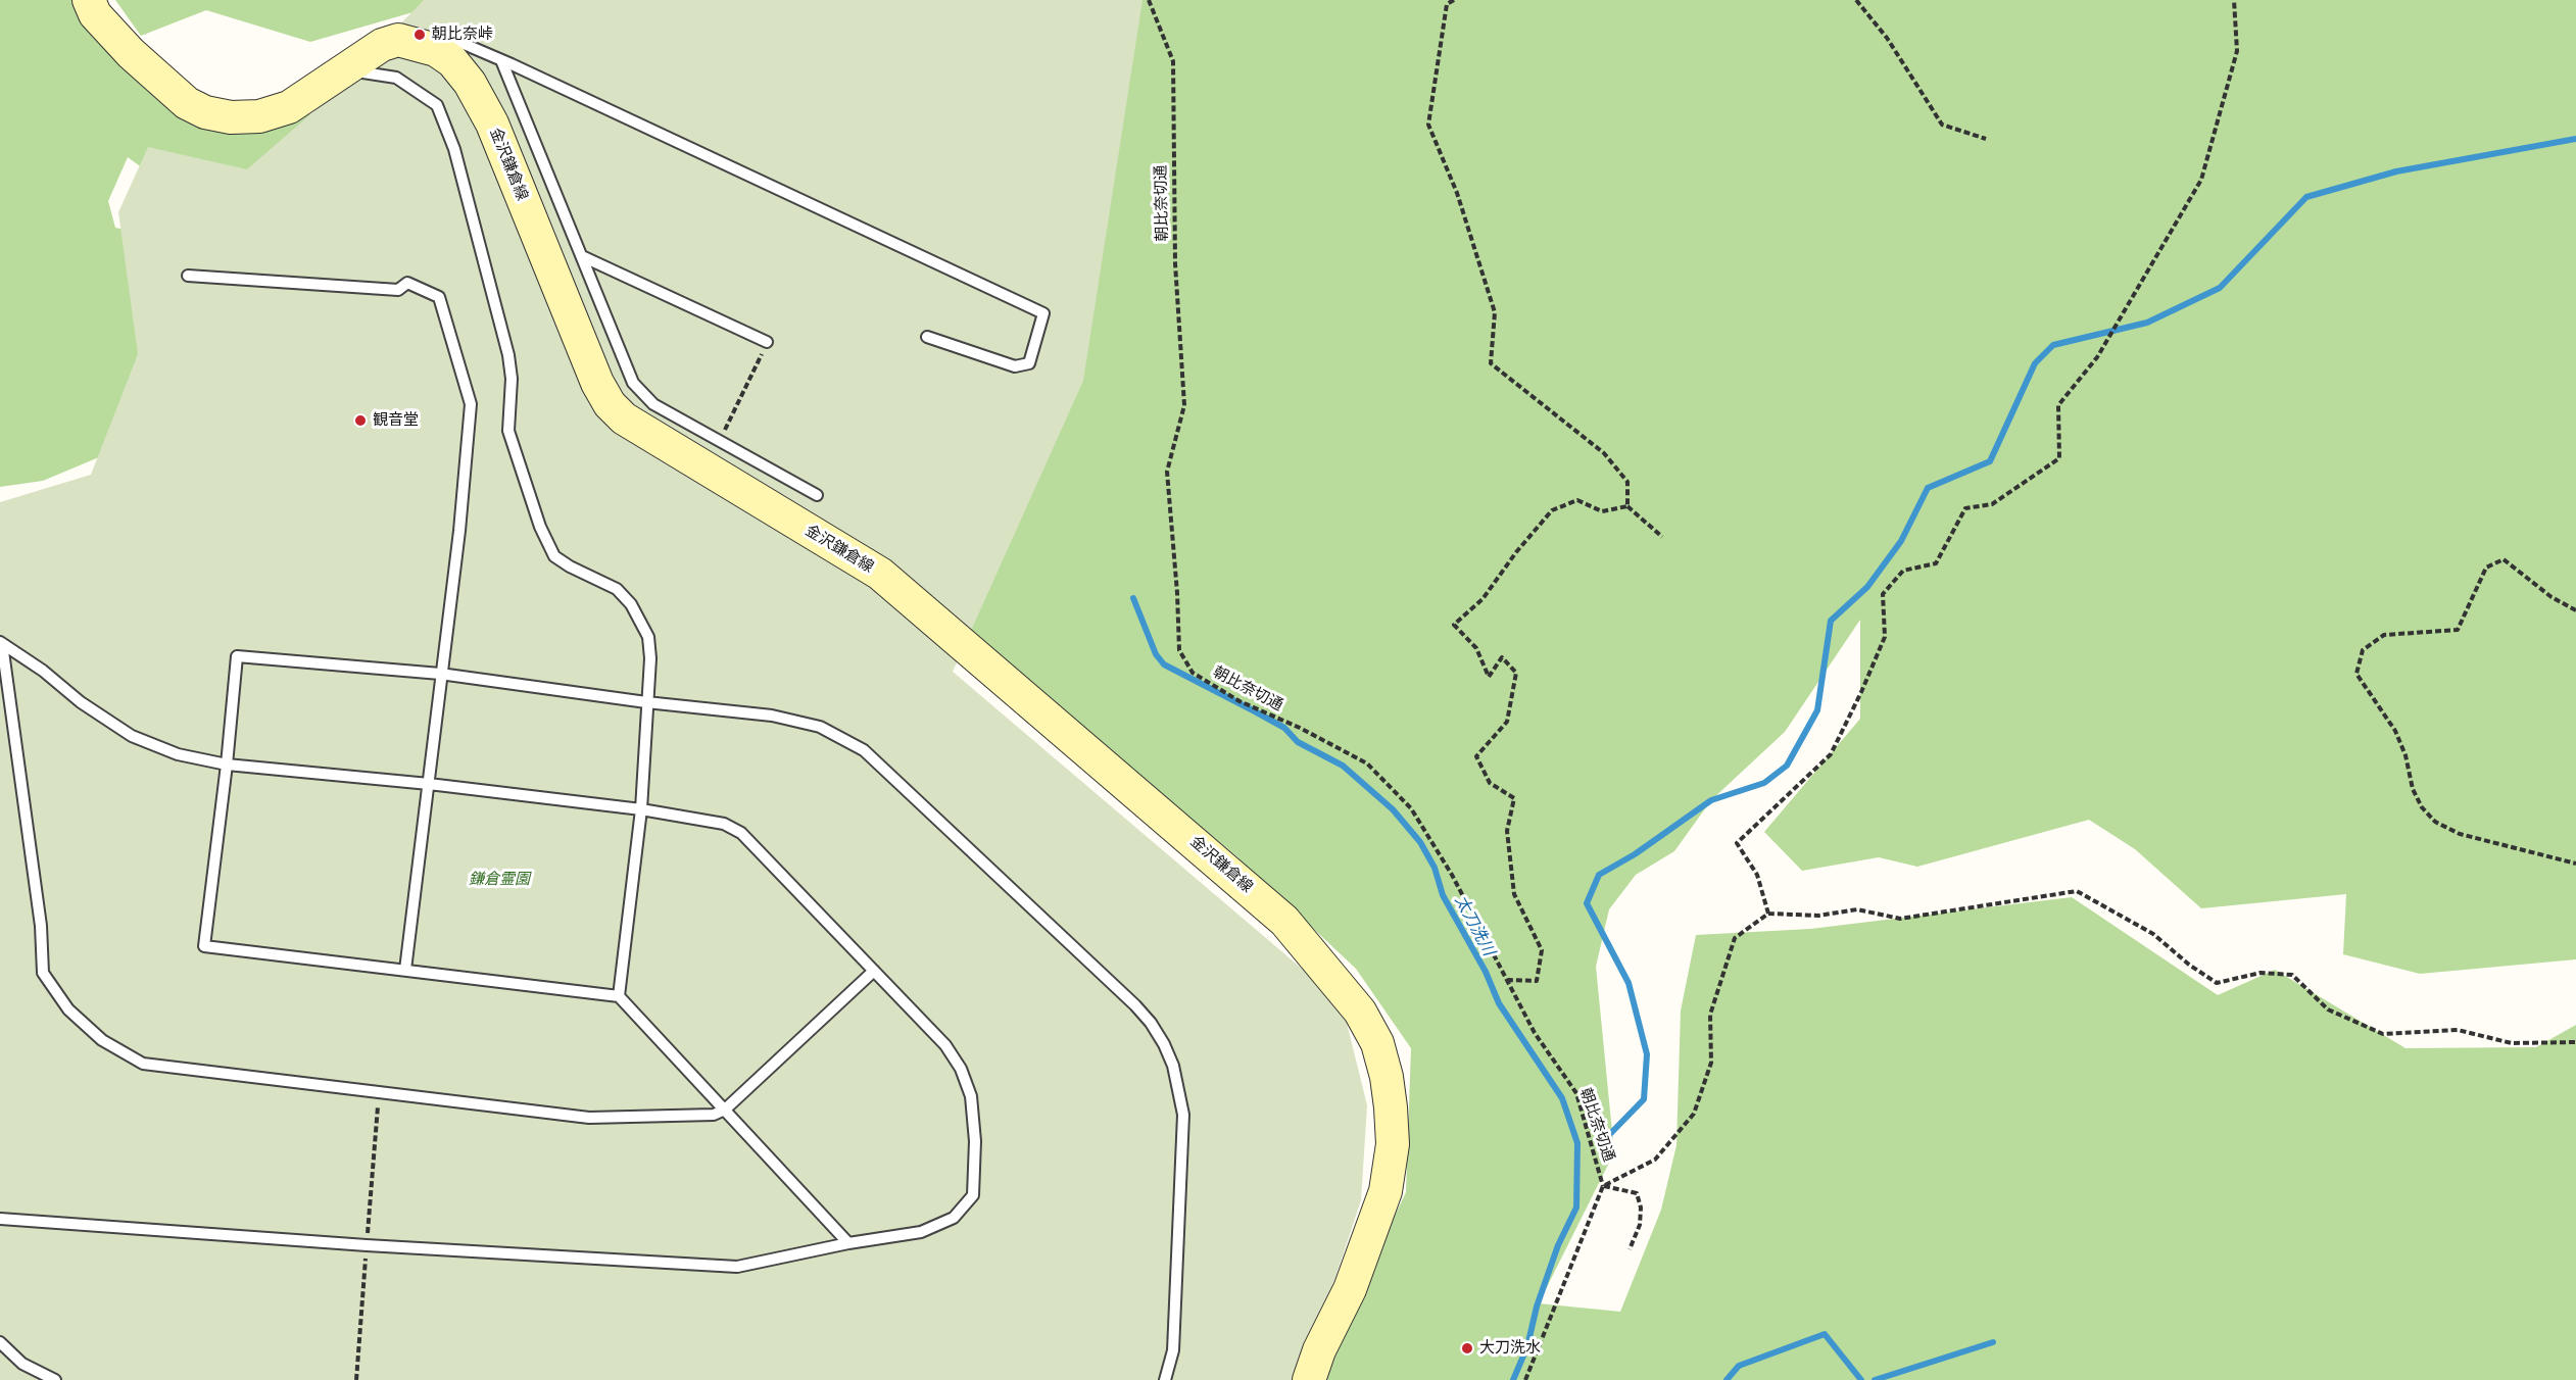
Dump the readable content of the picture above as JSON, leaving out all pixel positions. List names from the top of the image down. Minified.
{"streets":{"main road":["金沢鎌倉線"],"path":["朝比奈切通"]},"water":["太刀洗川"],"parks":["鎌倉霊園"],"places":["朝比奈峠","観音堂","大刀洗水"]}
